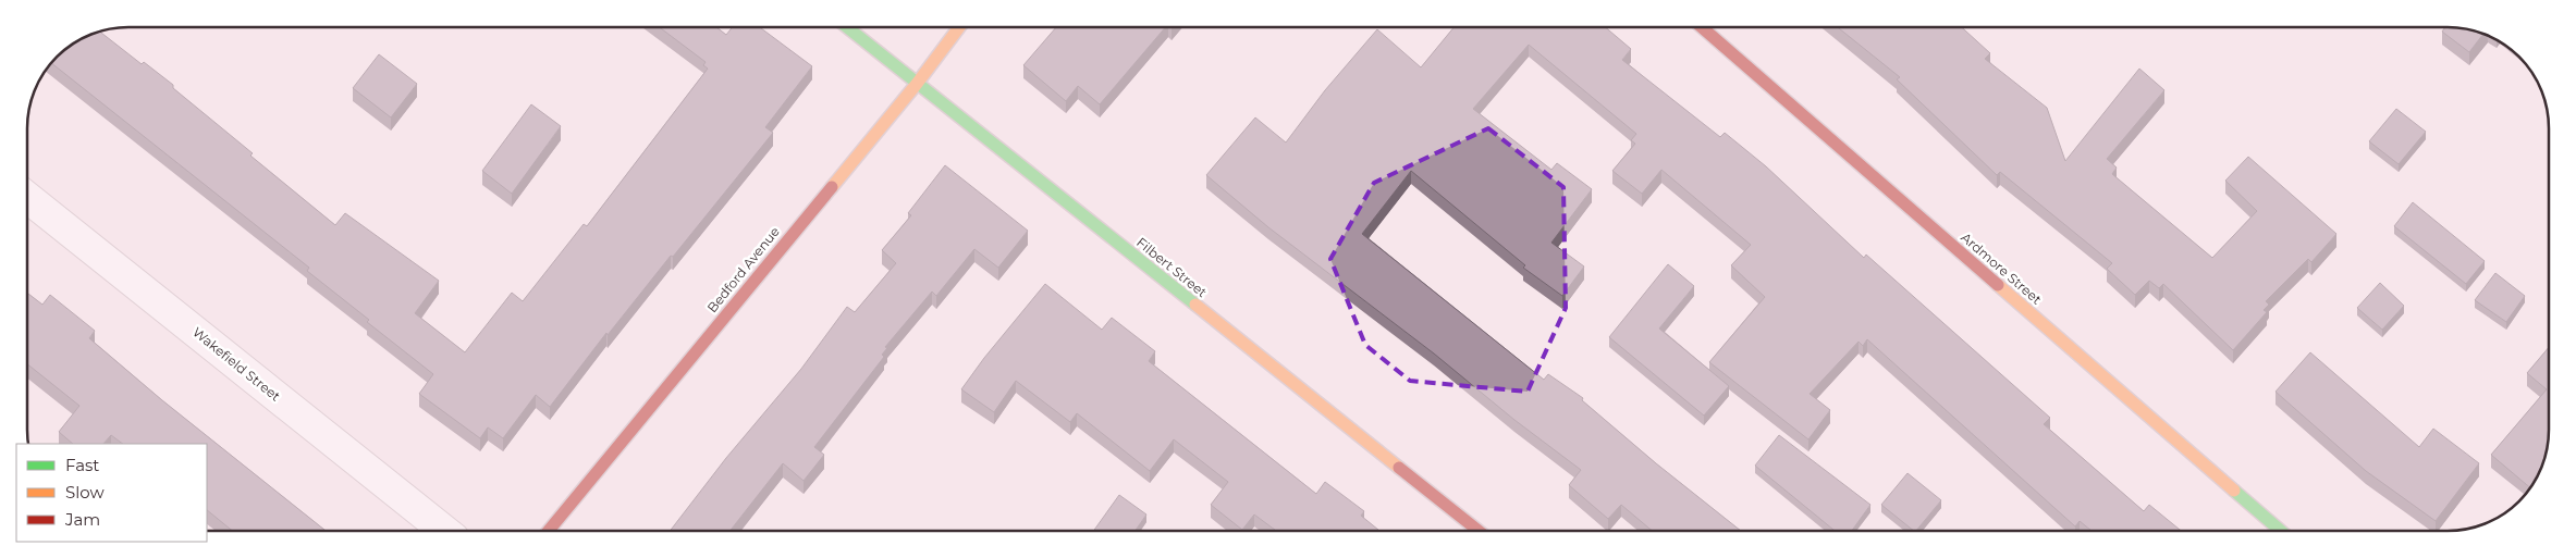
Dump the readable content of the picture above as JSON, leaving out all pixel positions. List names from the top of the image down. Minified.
{"streets":{"street":["Filbert Street","Ardmore Street","Bedford Avenue","Wakefield Street"]},"crossings":[["Filbert Street","Bedford Avenue"]],"legend":["Fast","Slow","Jam"]}
